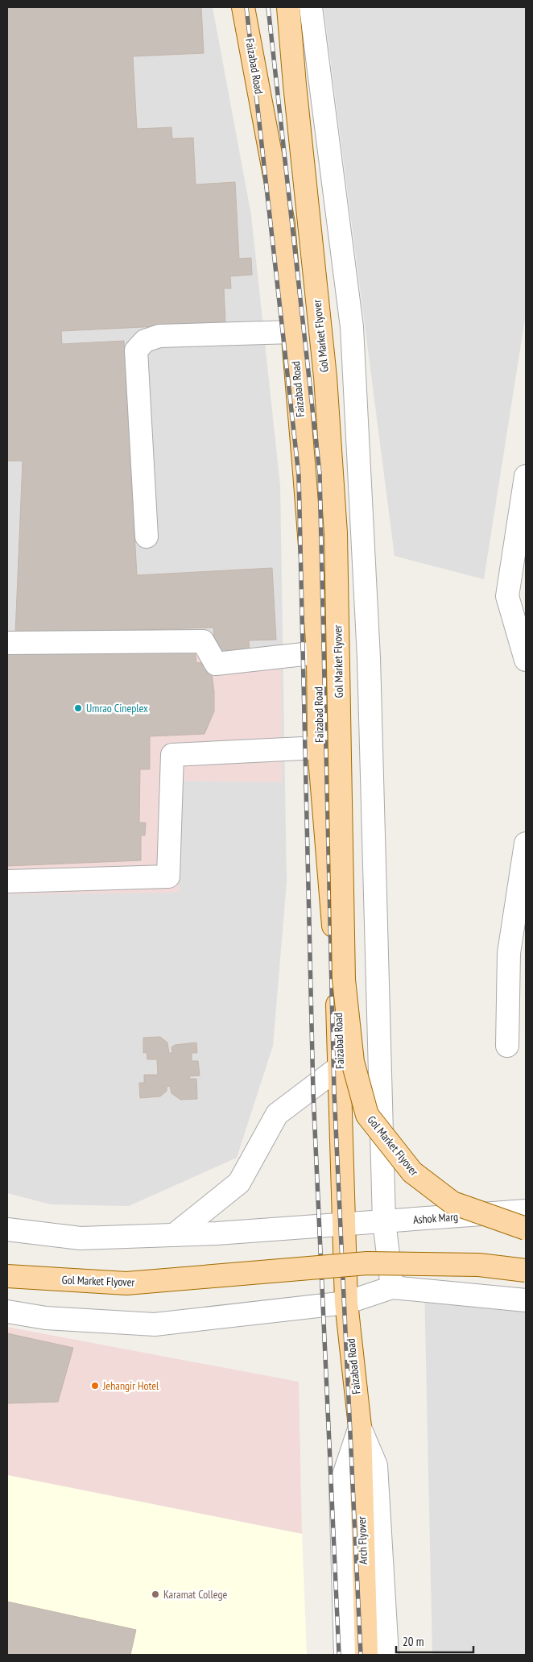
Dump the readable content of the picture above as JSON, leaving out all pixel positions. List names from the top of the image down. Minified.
{"streets":{"main road":["Faizabad Road","Gol Market Flyover","Arch Flyover"],"street":["Ashok Marg"]},"crossings":[["Faizabad Road","Ashok Marg"],["Faizabad Road","Arch Flyover"]],"places":["Umrao Cineplex","Jehangir Hotel","Karamat College"],"scale_bar":"20 m"}
